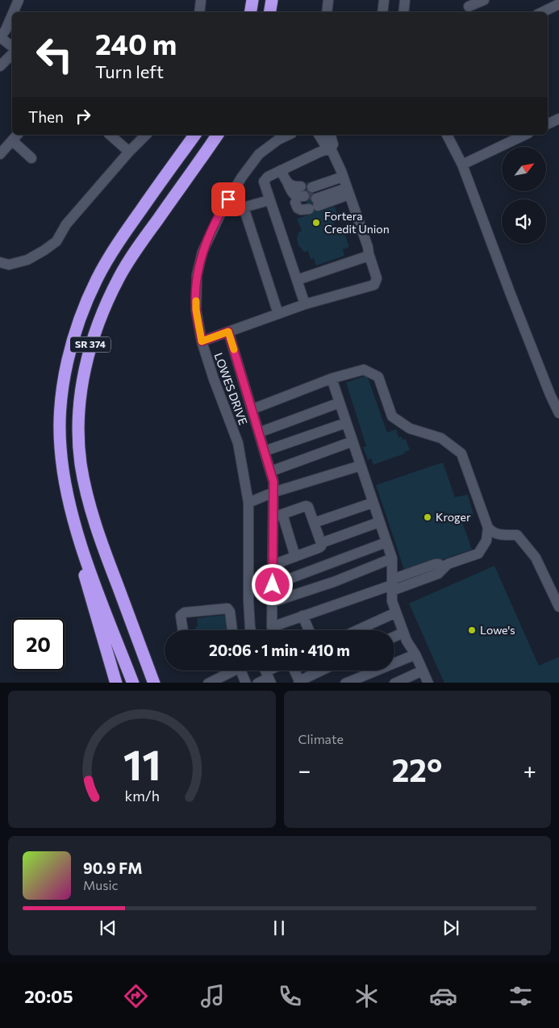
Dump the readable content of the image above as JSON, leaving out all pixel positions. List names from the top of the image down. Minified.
{"streets":{"highway":["SR 374"],"street":["LOWES DRIVE"]},"places":["Fortera Credit Union","Kroger","Lowe's"],"north":"top right","page":{"turn":["240 m","Turn left"],"then":"Then","limit":"20","trip":"20:06 · 1 min · 410 m","tile":"Climate","heat":["−","22°","+"],"song":["90.9 FM","Music"],"tabs":"20:05","gauge":["11","km/h"]}}
